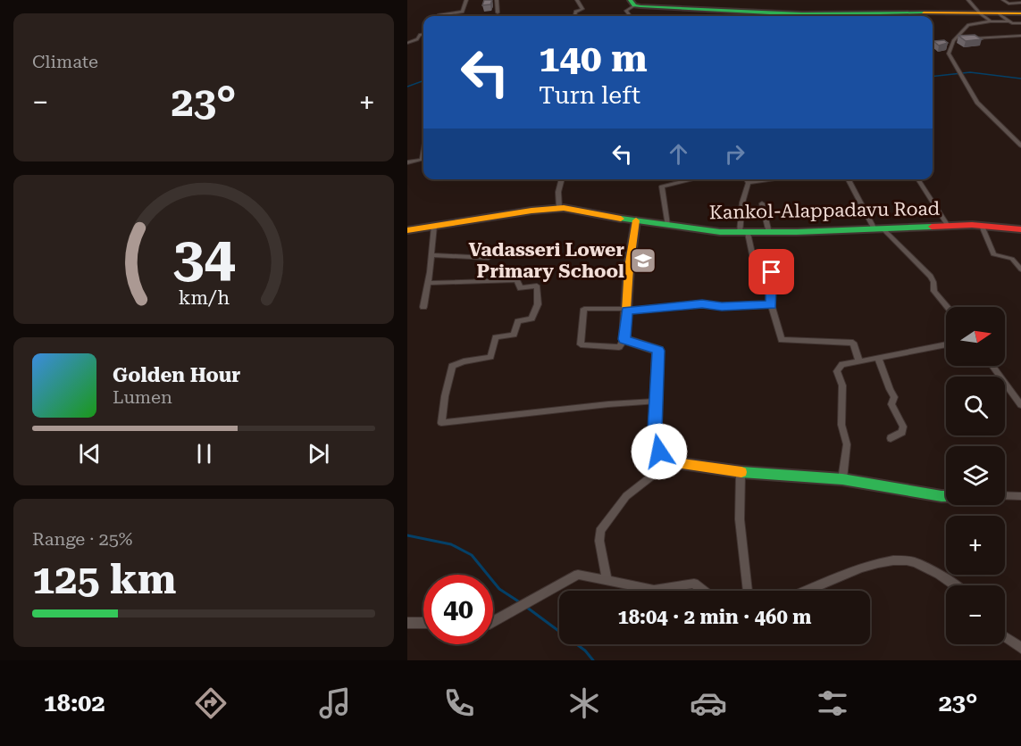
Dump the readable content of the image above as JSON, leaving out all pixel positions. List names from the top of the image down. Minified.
{"streets":{"street":["Kankol-Alappadavu Road"]},"places":{"school or university":["Vadasseri Lower Primary School"]},"north":"right","page":{"tile":["Climate",["Range · 25%","125 km"]],"turn":["140 m","Turn left"],"heat":["−","23°","+"],"map_buttons":["+","−"],"song":["Golden Hour","Lumen"],"limit":"40","trip":"18:04 · 2 min · 460 m","tabs":["18:02","23°"],"gauge":["34","km/h"]}}
